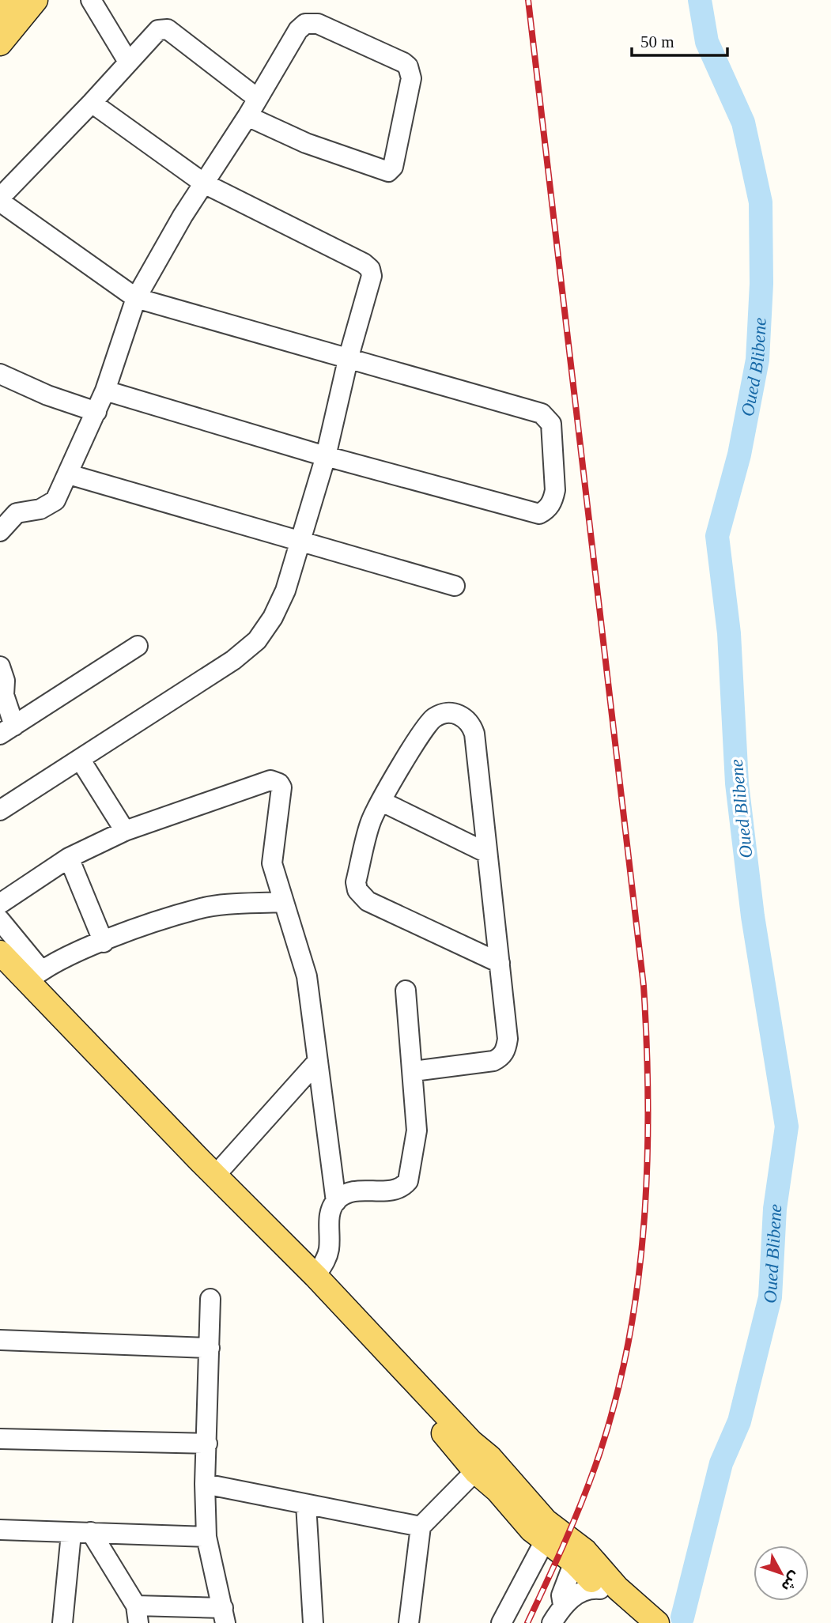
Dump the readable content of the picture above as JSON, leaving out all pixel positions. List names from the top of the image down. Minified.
{"water":["Oued Blibene"],"scale_bar":"50 m","north":"bottom right"}
